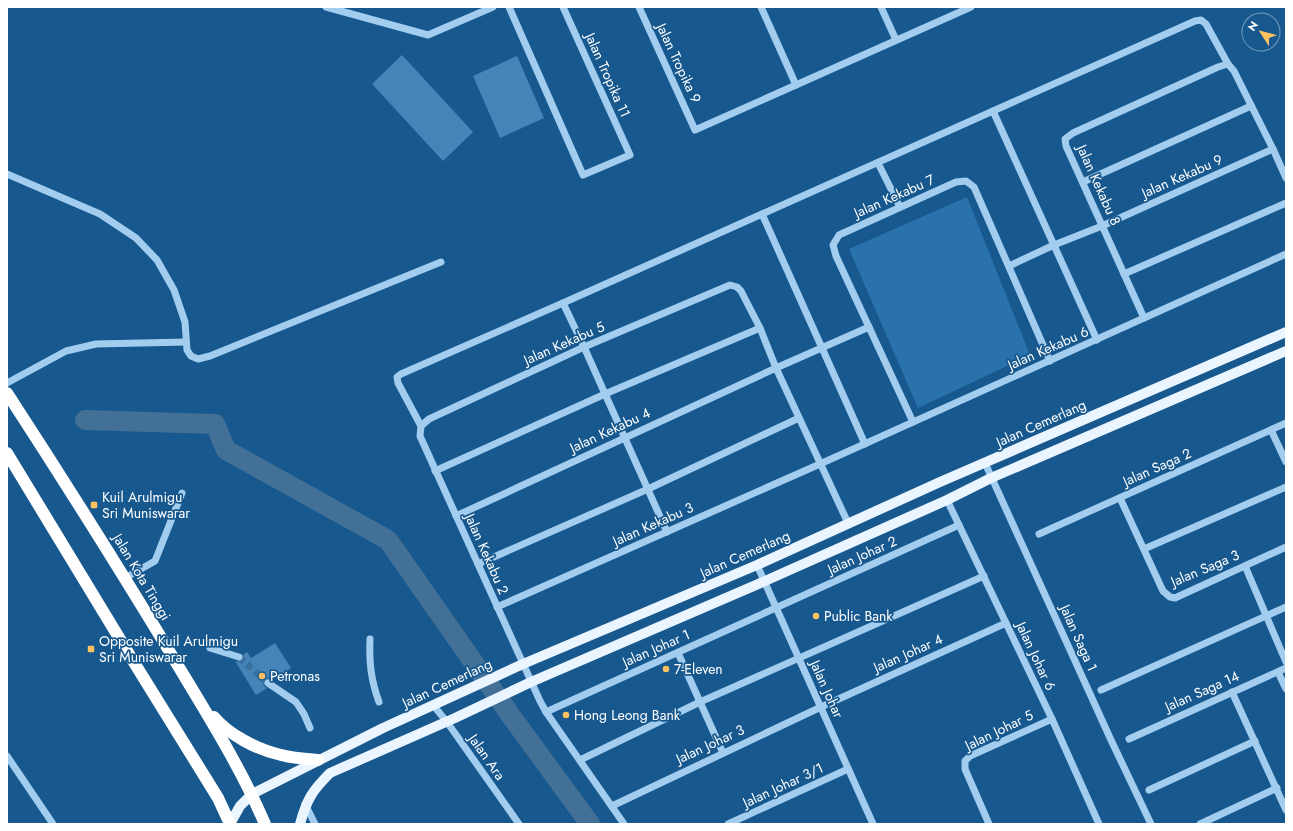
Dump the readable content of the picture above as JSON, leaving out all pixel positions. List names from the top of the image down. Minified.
{"streets":{"highway":["Jalan Kota Tinggi"],"main road":["Jalan Cemerlang"],"street":["Jalan Tropika 9","Jalan Tropika 11","Jalan Kekabu 9","Jalan Kekabu 8","Jalan Kekabu 7","Jalan Kekabu 5","Jalan Kekabu 6","Jalan Kekabu 4","Jalan Saga 2","Jalan Kekabu 3","Jalan Kekabu 2","Jalan Johar 2","Jalan Saga 3","Jalan Saga 1","Jalan Johar 1","Jalan Johar 4","Jalan Johar 6","Jalan Johar","Jalan Saga 14","Jalan Johar 5","Jalan Johar 3","Jalan Ara","Jalan Johar 3/1"]},"crossings":[["Jalan Kekabu 9","Jalan Kekabu 8"],["Jalan Kekabu 9","Jalan Kekabu 7"],["Jalan Kekabu 8","Jalan Kekabu 6"],["Jalan Kekabu 7","Jalan Kekabu 6"],["Jalan Kekabu 7","Jalan Kekabu 4"],["Jalan Kekabu 5","Jalan Kekabu 2"],["Jalan Kekabu 6","Jalan Kekabu 3"],["Jalan Cemerlang","Jalan Kekabu 2"],["Jalan Cemerlang","Jalan Kota Tinggi"],["Jalan Cemerlang","Jalan Saga 1"],["Jalan Cemerlang","Jalan Johar"],["Jalan Cemerlang","Jalan Ara"],["Jalan Kekabu 4","Jalan Kekabu 2"],["Jalan Saga 2","Jalan Saga 3"],["Jalan Kekabu 3","Jalan Kekabu 2"],["Jalan Johar 2","Jalan Johar 1"],["Jalan Johar 2","Jalan Johar 6"],["Jalan Johar 2","Jalan Johar"],["Jalan Johar 1","Jalan Johar"],["Jalan Johar 4","Jalan Johar 6"],["Jalan Johar 4","Jalan Johar"],["Jalan Johar 4","Jalan Johar 3"],["Jalan Johar 6","Jalan Johar 5"],["Jalan Johar","Jalan Johar 3"],["Jalan Johar","Jalan Johar 3/1"]],"places":{"transit":["Kuil Arulmigu Sri Muniswarar","Opposite Kuil Arulmigu Sri Muniswarar"],"other":["Public Bank","7-Eleven","Petronas","Hong Leong Bank"]},"north":"top left"}
